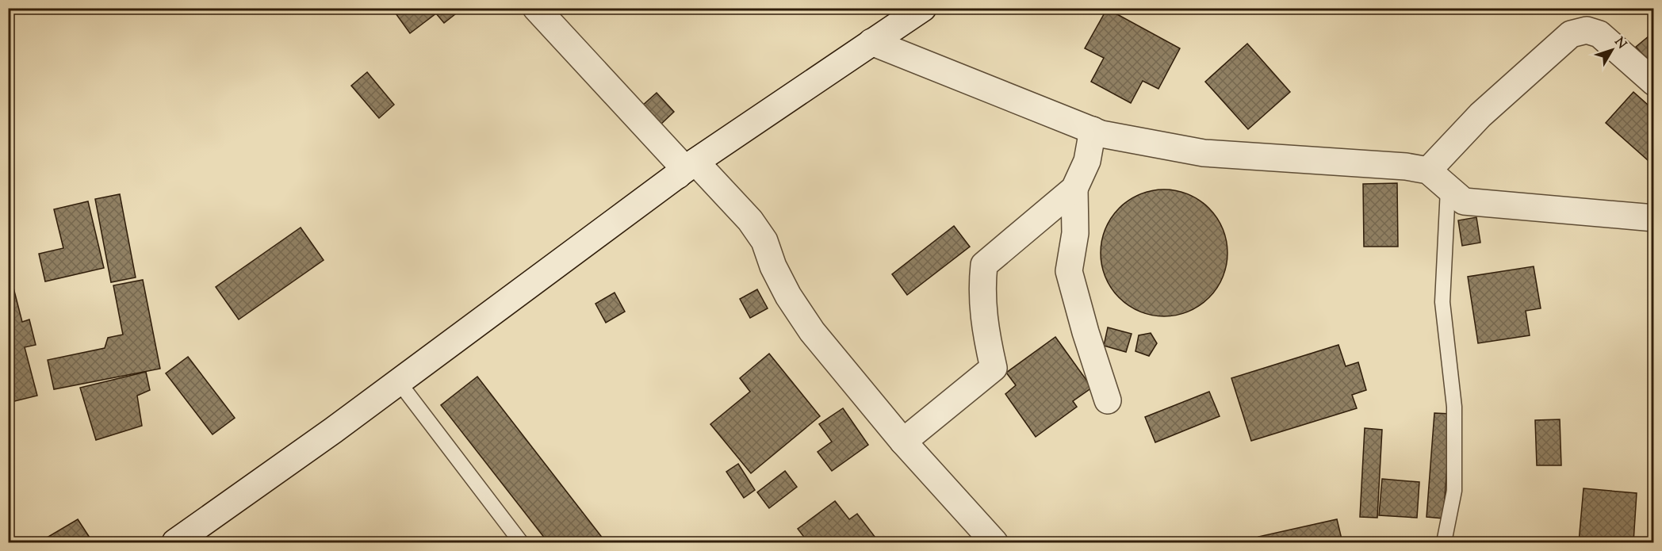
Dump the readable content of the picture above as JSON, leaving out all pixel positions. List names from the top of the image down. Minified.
{"north":"top right"}
